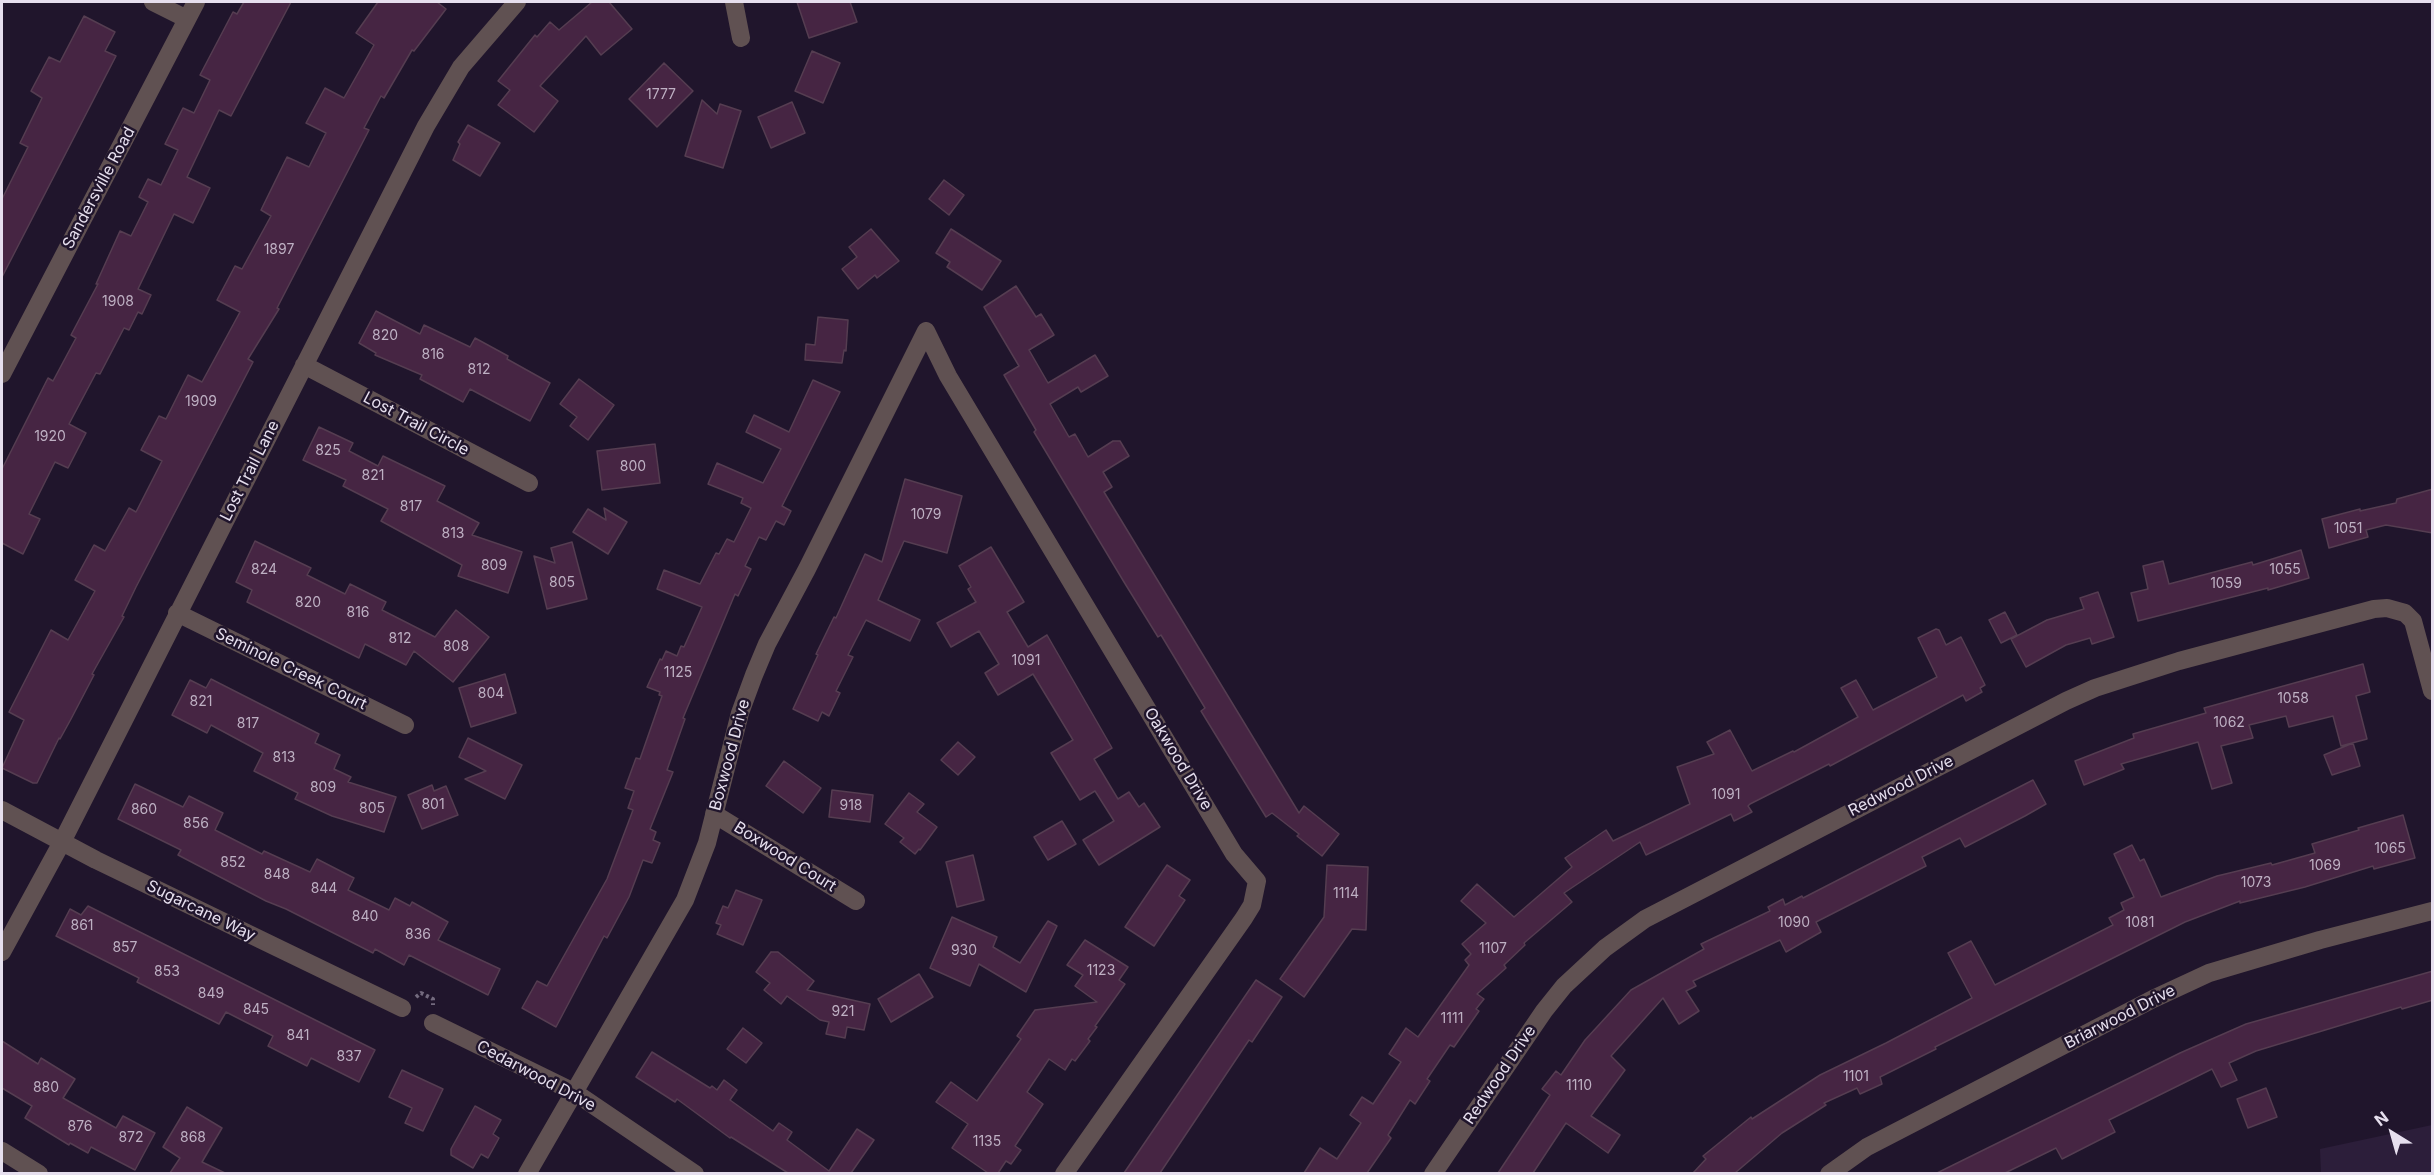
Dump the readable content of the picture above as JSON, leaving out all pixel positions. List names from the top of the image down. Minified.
{"streets":{"street":["Sandersville Road","Lost Trail Circle","Lost Trail Lane","Seminole Creek Court","Boxwood Drive","Oakwood Drive","Redwood Drive","Boxwood Court","Sugarcane Way","Briarwood Drive","Cedarwood Drive"]},"crossings":[["Lost Trail Circle","Lost Trail Lane"],["Lost Trail Lane","Seminole Creek Court"],["Lost Trail Lane","Sugarcane Way"],["Boxwood Drive","Oakwood Drive"],["Boxwood Drive","Boxwood Court"],["Boxwood Drive","Cedarwood Drive"]],"house_numbers":["1777","1897","1908","820","816","812","1909","1920","825","800","821","817","1079","1051","813","809","824","1055","805","1059","820","816","812","808","1091","1125","804","1058","821","1062","817","813","809","1091","801","918","805","860","856","1065","852","1069","848","1073","844","1114","840","1090","1081","861","836","857","1107","930","1123","853","849","845","921","1111","841","837","1101","1110","880","876","872","868","1135"],"north":"top left"}
